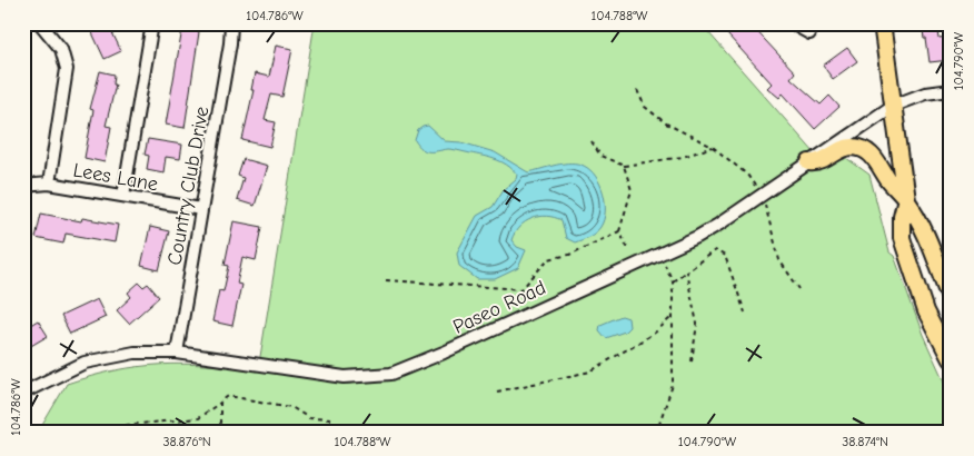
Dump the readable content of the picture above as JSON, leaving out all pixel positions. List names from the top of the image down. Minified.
{"streets":{"street":["Lees Lane","Country Club Drive","Paseo Road"]},"crossings":[["Lees Lane","Country Club Drive"],["Country Club Drive","Paseo Road"]],"coordinates":["104.786°W","104.788°W","104.790°W","38.876°N","38.874°N"]}
